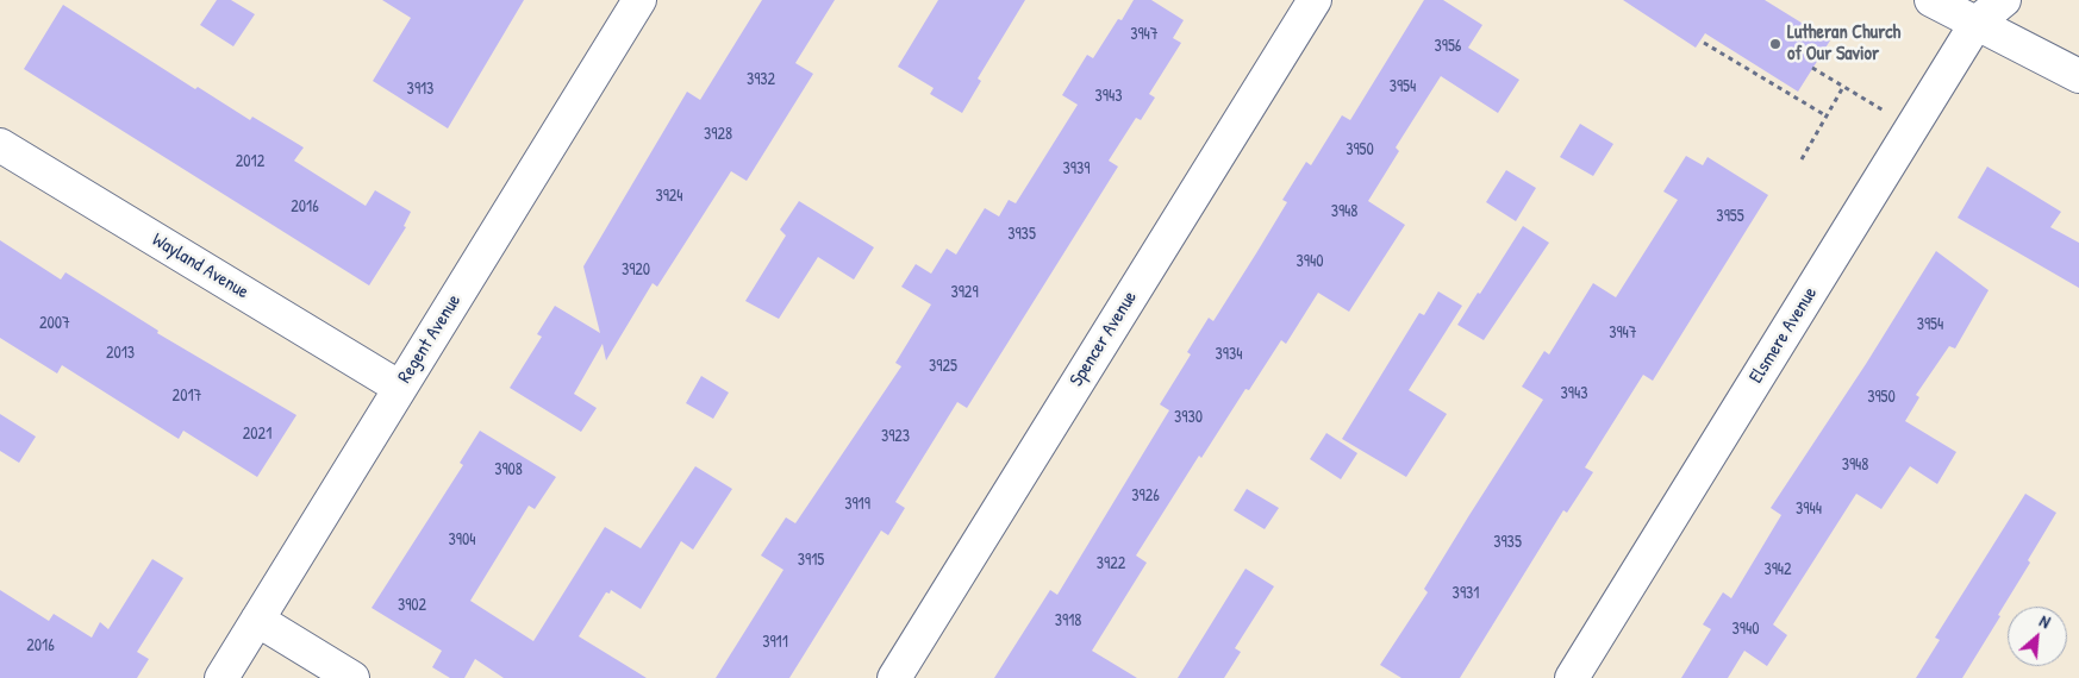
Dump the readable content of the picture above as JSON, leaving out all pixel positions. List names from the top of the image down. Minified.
{"streets":{"street":["Wayland Avenue","Elsmere Avenue","Regent Avenue","Spencer Avenue"]},"crossings":[["Wayland Avenue","Regent Avenue"]],"places":["Lutheran Church of Our Savior"],"house_numbers":["3947","3956","3932","3954","3913","3943","3928","3950","2012","3939","3924","2016","3948","3955","3935","3940","3920","3929","2007","3954","3947","2013","3934","3925","3943","2017","3950","3930","2021","3923","3948","3908","3926","3919","3944","3904","3935","3915","3922","3942","3931","3902","3918","3940","3911","2016"],"north":"top right"}
